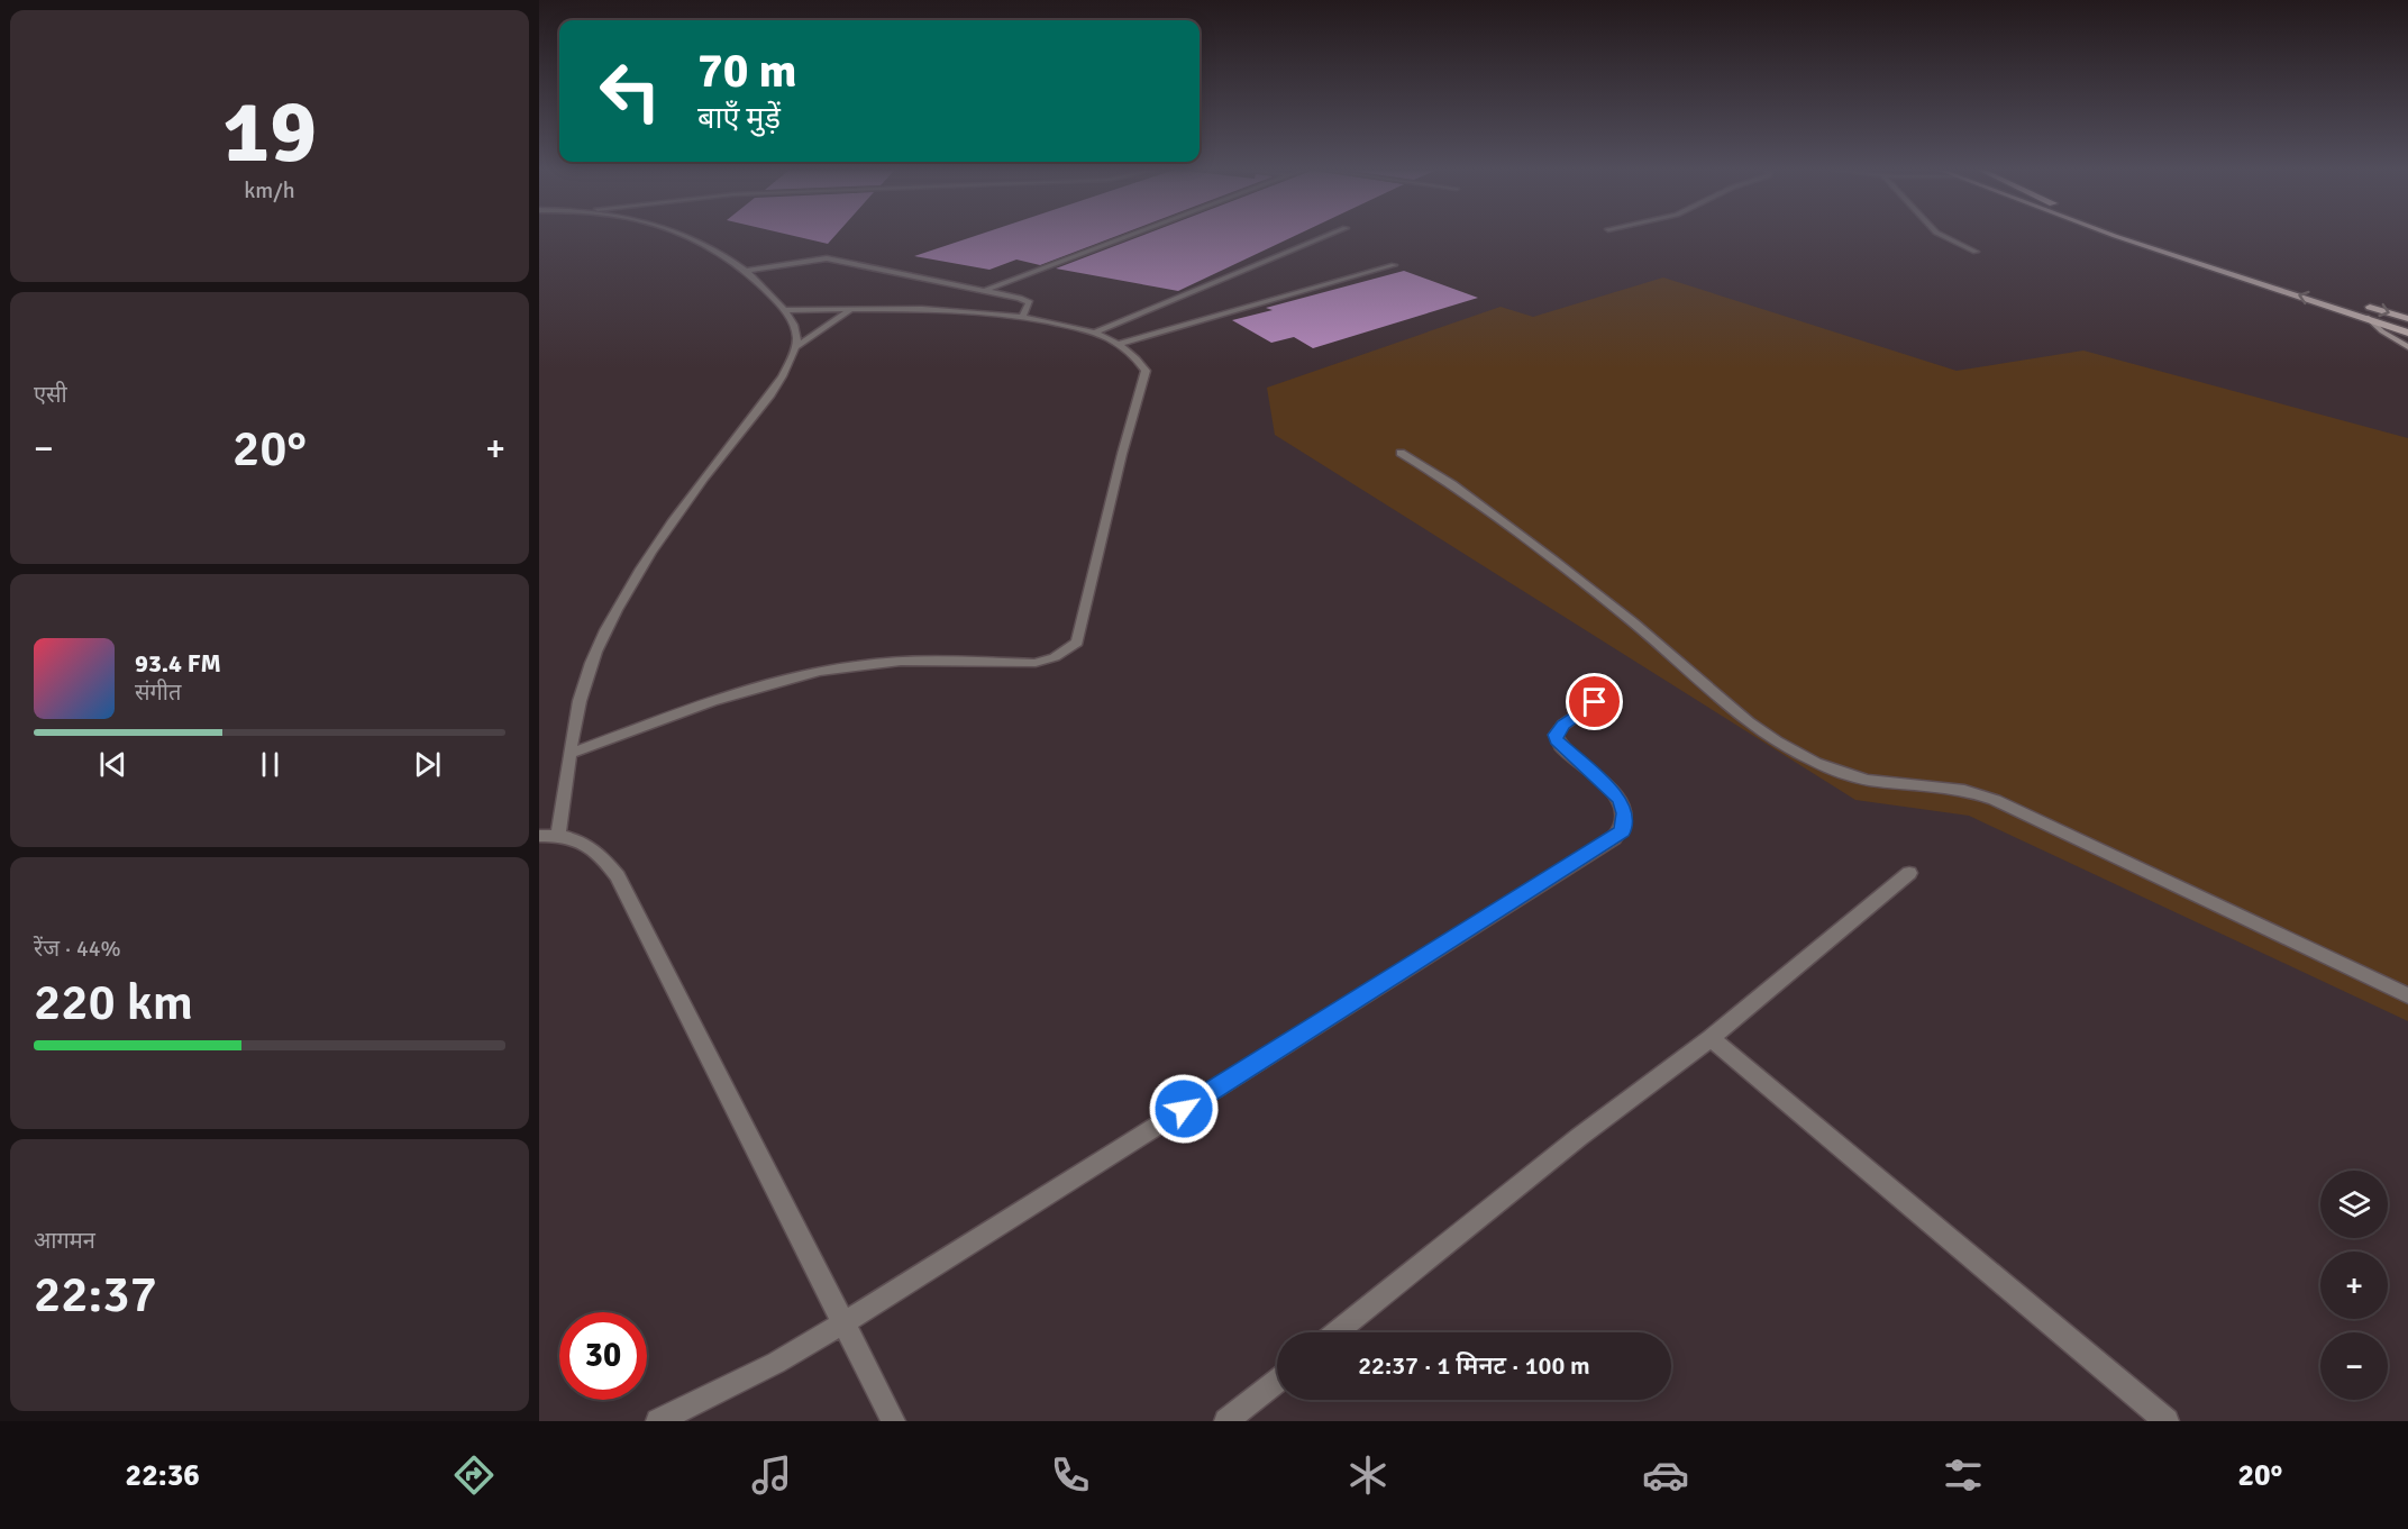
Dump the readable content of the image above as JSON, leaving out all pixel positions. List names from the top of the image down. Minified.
{"page":{"tile":[["19","km/h"],"एसी",["रेंज · 44%","220 km"],["आगमन","22:37"]],"turn":["70 m","बाएँ मुड़ें"],"heat":["−","20°","+"],"song":["93.4 FM","संगीत"],"map_buttons":["+","−"],"limit":"30","trip":"22:37 · 1 मिनट · 100 m","tabs":["22:36","20°"]}}
